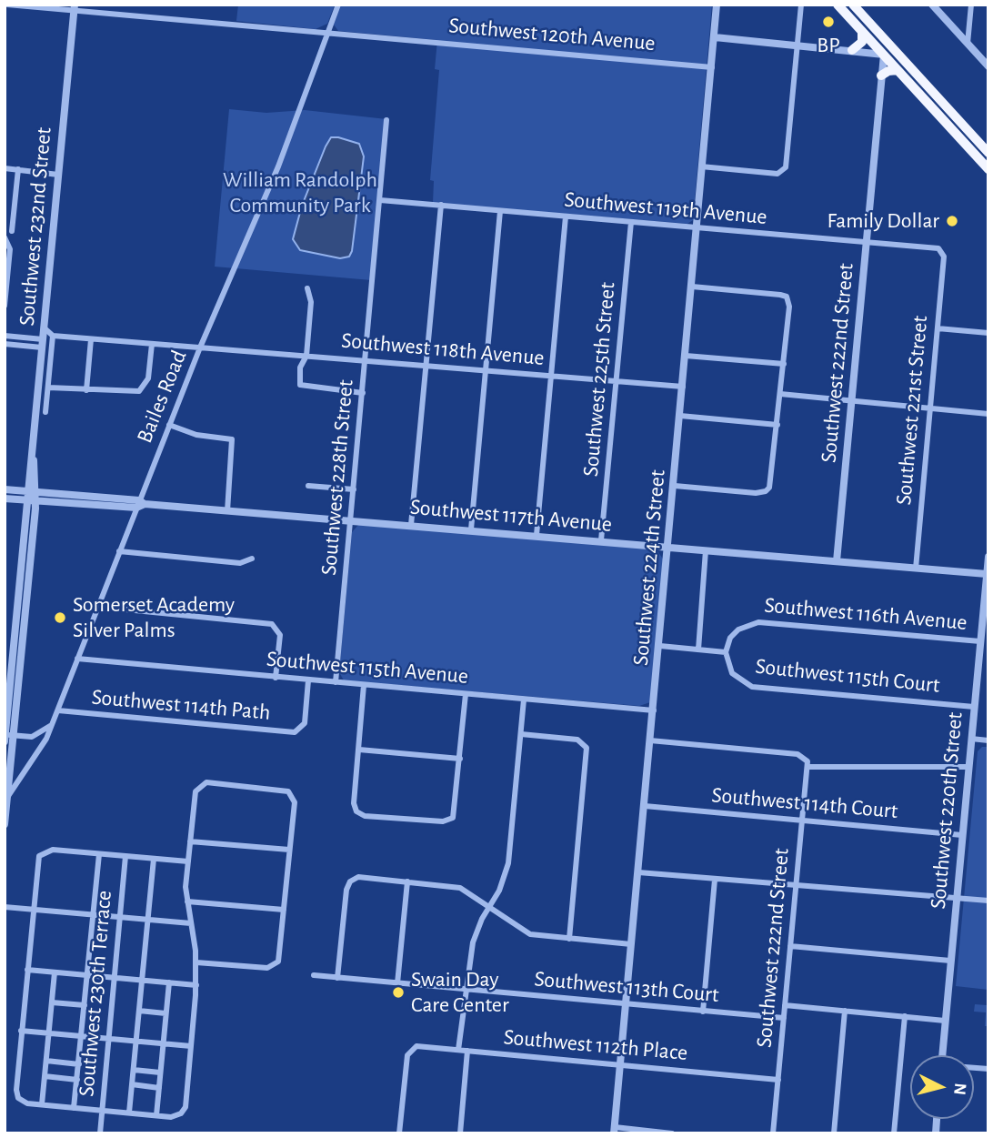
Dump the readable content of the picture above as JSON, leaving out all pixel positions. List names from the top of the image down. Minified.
{"streets":{"street":["Southwest 120th Avenue","Southwest 119th Avenue","Southwest 232nd Street","Southwest 118th Avenue","Southwest 222nd Street","Southwest 225th Street","Bailes Road","Southwest 221st Street","Southwest 228th Street","Southwest 117th Avenue","Southwest 224th Street","Southwest 116th Avenue","Southwest 115th Avenue","Southwest 115th Court","Southwest 114th Path","Southwest 114th Court","Southwest 220th Street","Southwest 113th Court","Southwest 230th Terrace","Southwest 112th Place"]},"crossings":[["Southwest 120th Avenue","Southwest 232nd Street"],["Southwest 120th Avenue","Bailes Road"],["Southwest 120th Avenue","Southwest 224th Street"],["Southwest 119th Avenue","Southwest 222nd Street"],["Southwest 119th Avenue","Southwest 225th Street"],["Southwest 119th Avenue","Southwest 221st Street"],["Southwest 119th Avenue","Southwest 228th Street"],["Southwest 119th Avenue","Southwest 224th Street"],["Southwest 232nd Street","Bailes Road"],["Southwest 232nd Street","Southwest 117th Avenue"],["Southwest 118th Avenue","Southwest 225th Street"],["Southwest 118th Avenue","Bailes Road"],["Southwest 118th Avenue","Southwest 228th Street"],["Southwest 118th Avenue","Southwest 224th Street"],["Southwest 222nd Street","Southwest 117th Avenue"],["Southwest 222nd Street","Southwest 114th Court"],["Southwest 222nd Street","Southwest 113th Court"],["Southwest 222nd Street","Southwest 112th Place"],["Southwest 225th Street","Southwest 117th Avenue"],["Bailes Road","Southwest 117th Avenue"],["Bailes Road","Southwest 115th Avenue"],["Bailes Road","Southwest 114th Path"],["Southwest 221st Street","Southwest 117th Avenue"],["Southwest 228th Street","Southwest 117th Avenue"],["Southwest 228th Street","Southwest 115th Avenue"],["Southwest 117th Avenue","Southwest 224th Street"],["Southwest 117th Avenue","Southwest 220th Street"],["Southwest 224th Street","Southwest 115th Avenue"],["Southwest 224th Street","Southwest 115th Court"],["Southwest 224th Street","Southwest 114th Court"],["Southwest 224th Street","Southwest 113th Court"],["Southwest 224th Street","Southwest 112th Place"],["Southwest 116th Avenue","Southwest 115th Court"],["Southwest 116th Avenue","Southwest 220th Street"],["Southwest 115th Avenue","Southwest 114th Path"],["Southwest 115th Court","Southwest 220th Street"],["Southwest 114th Court","Southwest 220th Street"]],"parks":["William Randolph Community Park"],"places":["BP","Family Dollar","Somerset Academy Silver Palms","Swain Day Care Center"],"north":"right"}
